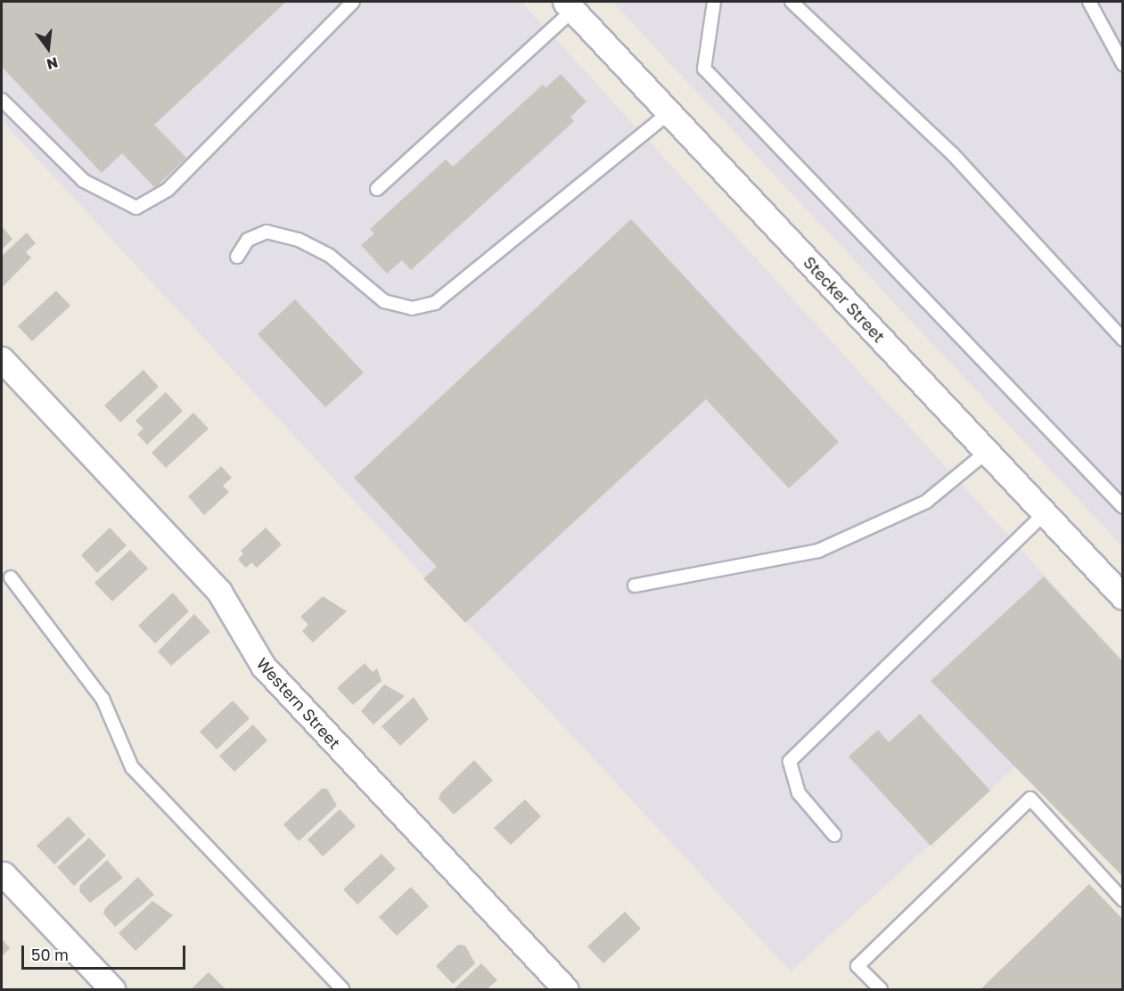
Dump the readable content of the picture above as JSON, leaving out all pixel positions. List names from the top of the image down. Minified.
{"streets":{"street":["Stecker Street","Western Street"]},"scale_bar":"50 m","north":"bottom"}
